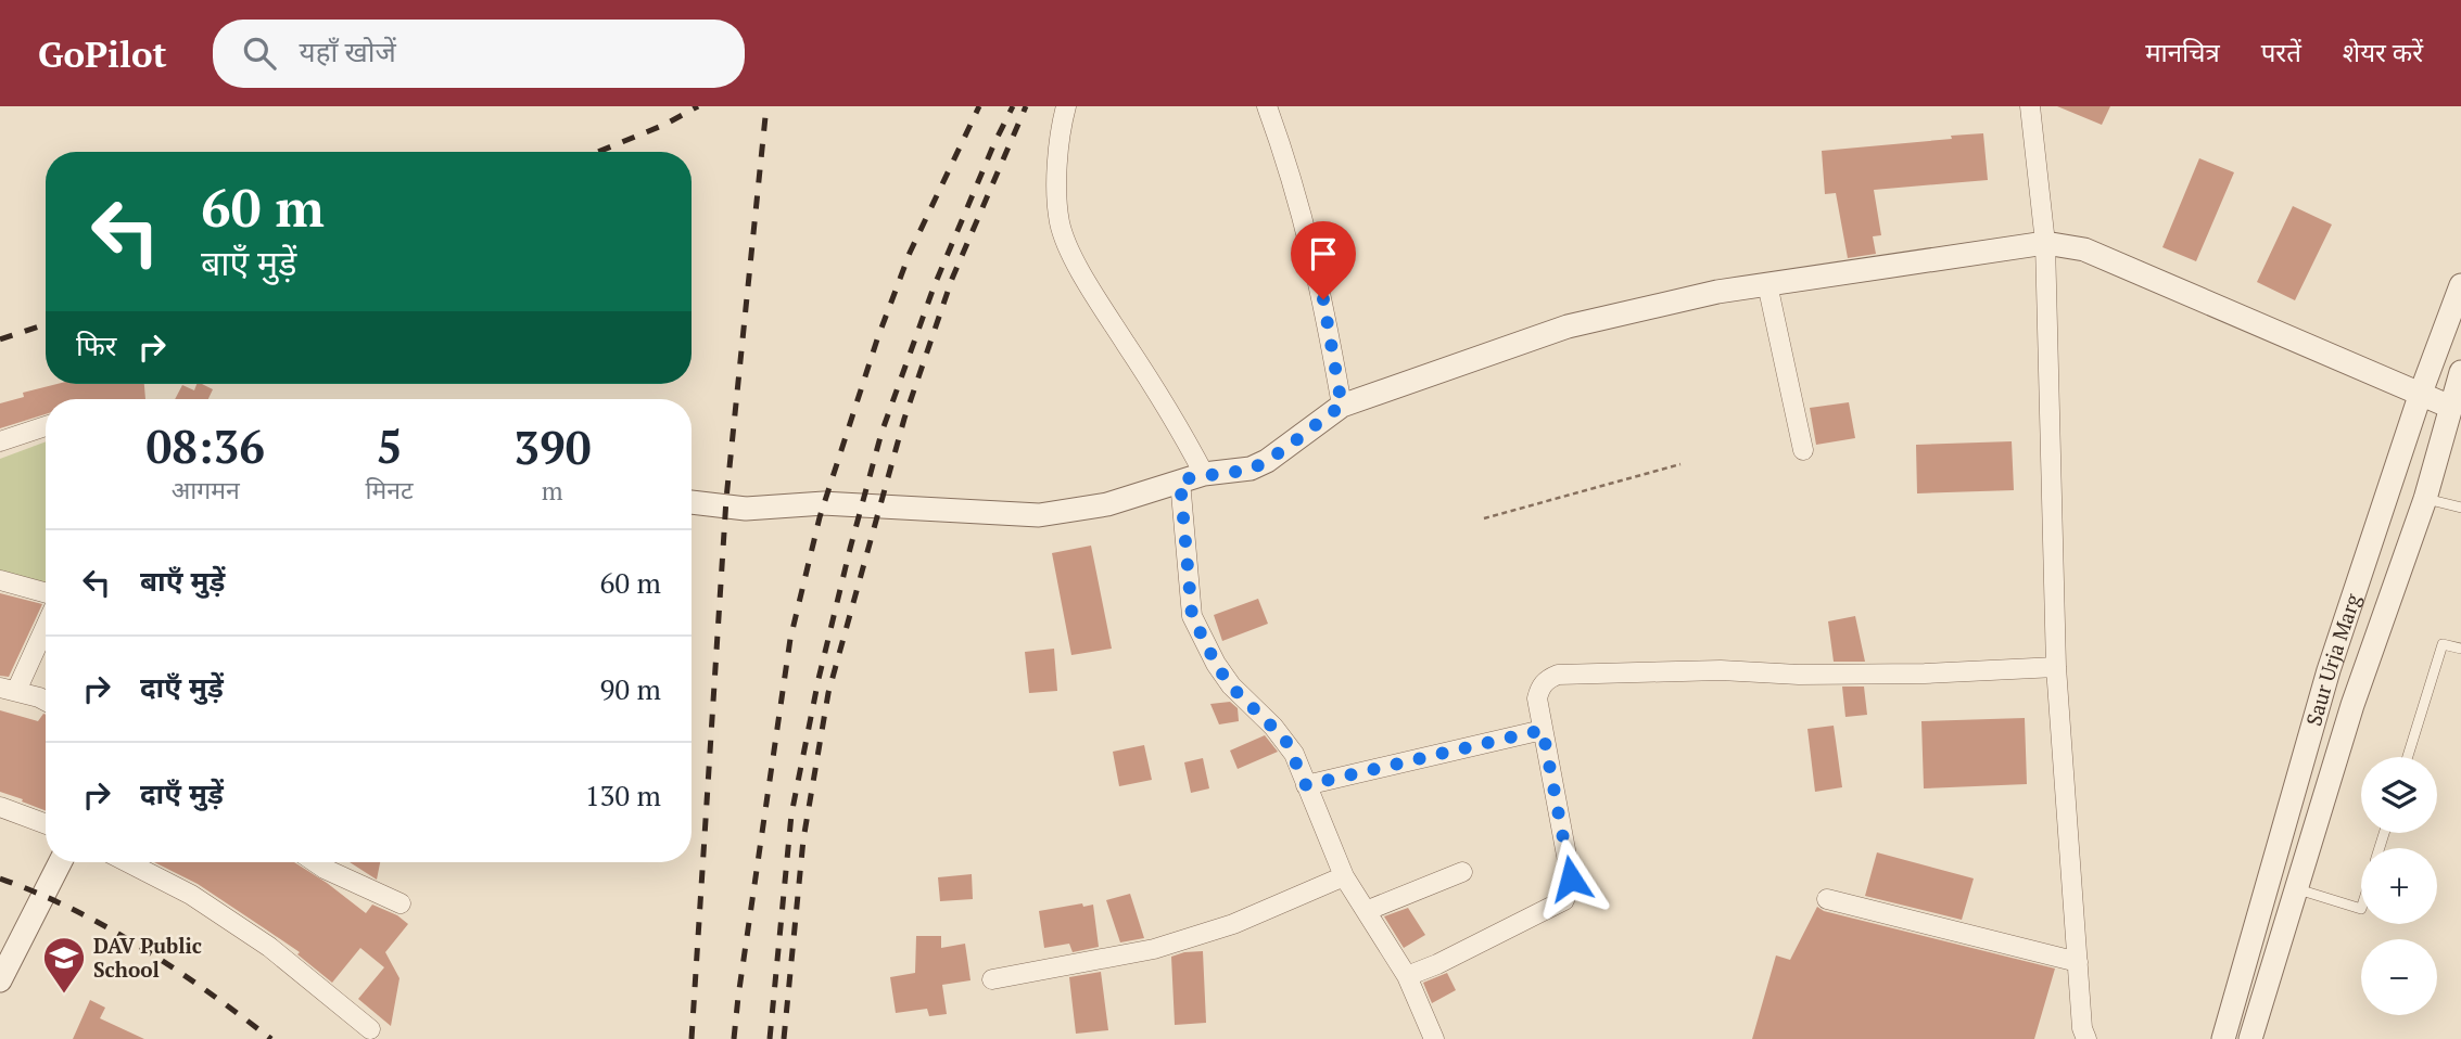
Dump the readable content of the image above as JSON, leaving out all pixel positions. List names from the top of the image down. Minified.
{"streets":{"street":["Saur Urja Marg"]},"places":{"school or university":["DAV Public School"]},"page":{"header":"GoPilot","search":"यहाँ खोजें","nav":["मानचित्र","परतें","शेयर करें"],"turn":["60 m","बाएँ मुड़ें"],"then":"फिर","eta":["08:36","आगमन","5","मिनट","390","m"],"list":[{"name":"बाएँ मुड़ें","value":"60 m"},{"name":"दाएँ मुड़ें","value":"90 m"},{"name":"दाएँ मुड़ें","value":"130 m"}],"map_buttons":["+","−"]}}
